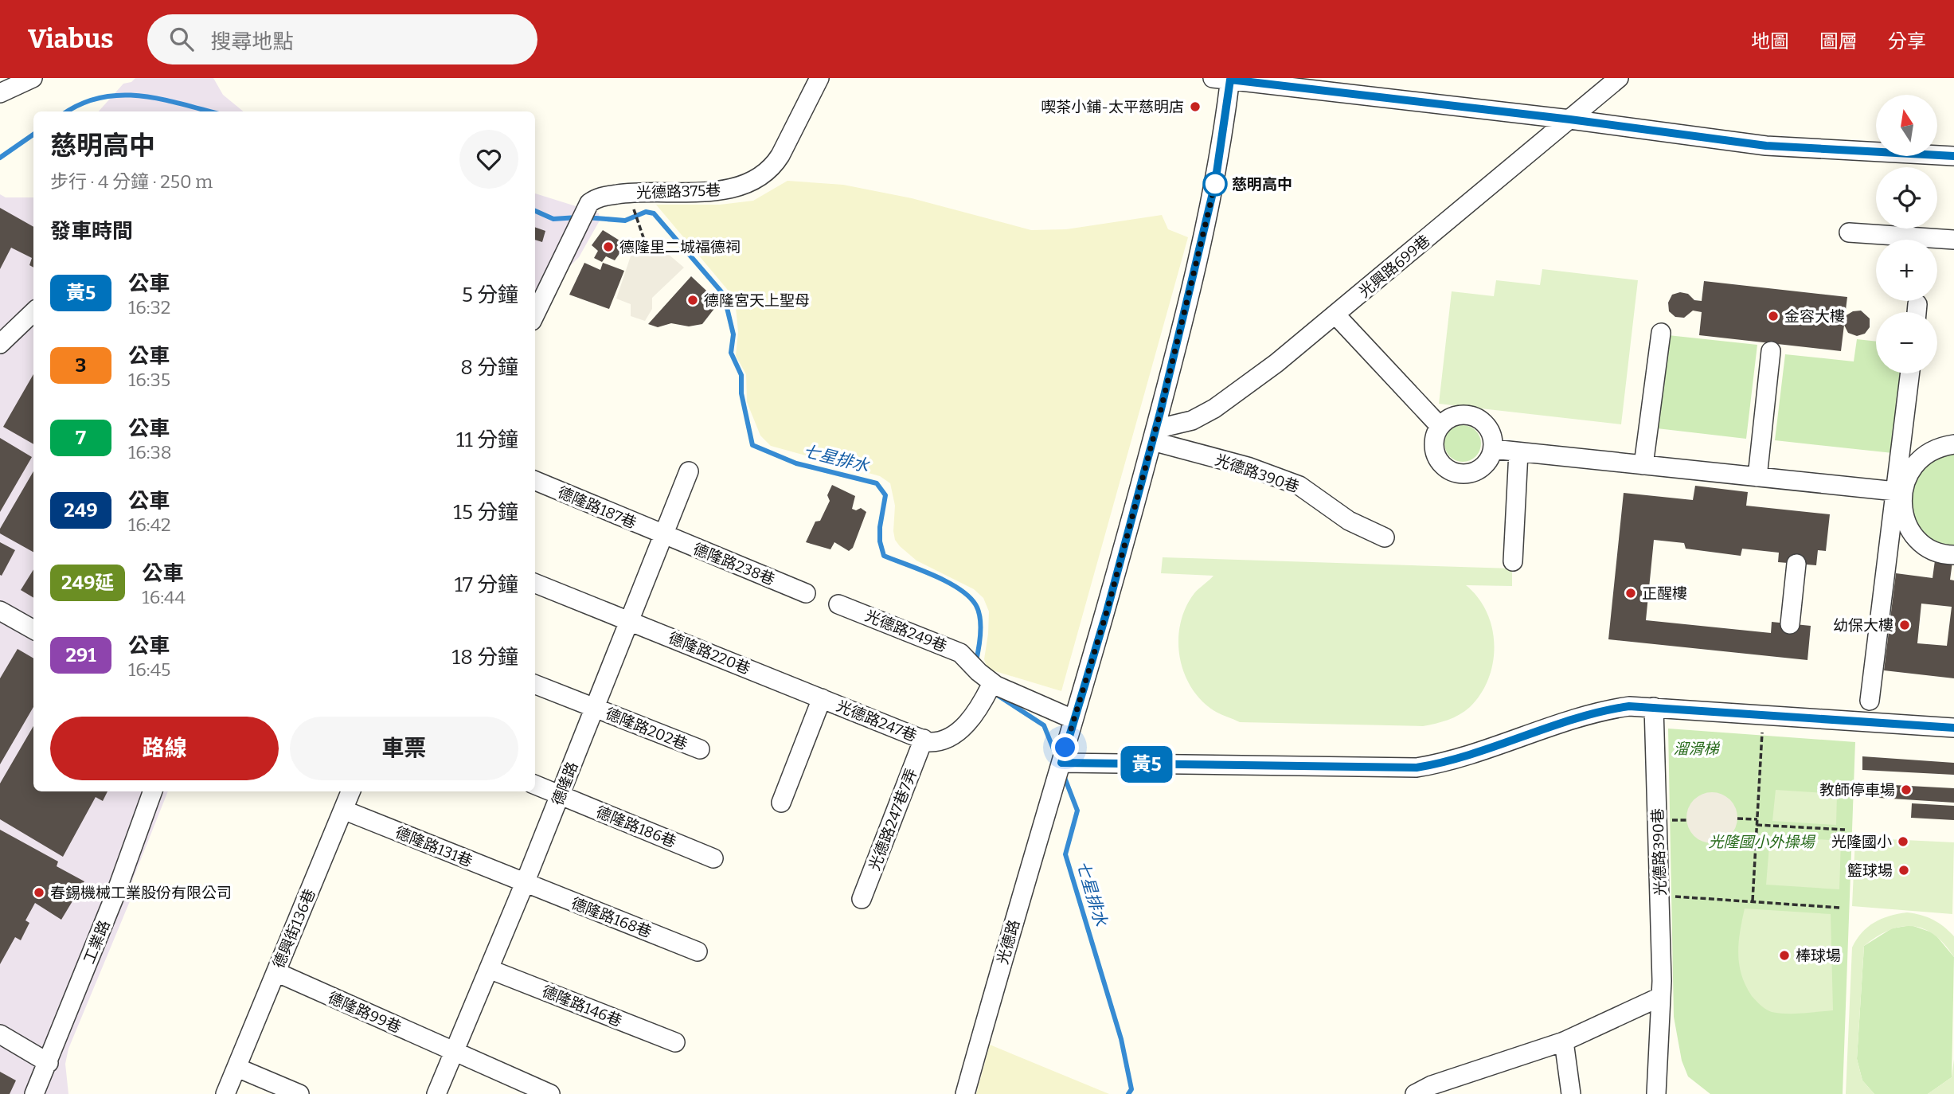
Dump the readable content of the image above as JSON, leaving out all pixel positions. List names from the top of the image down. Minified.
{"streets":{"street":["光德路375巷","光興路699巷","光德路390巷","德隆路187巷","德隆路238巷","光德路249巷","德隆路220巷","光德路247巷","德隆路202巷","德隆路","光德路247巷7弄","德隆路186巷","德隆路131巷","德隆路168巷","德興街136巷","工業路","光德路","德隆路146巷","德隆路99巷"]},"crossings":[["光興路699巷","光德路390巷"],["德隆路187巷","德隆路238巷"],["德隆路187巷","德隆路"],["德隆路238巷","德隆路"],["光德路249巷","光德路247巷"],["德隆路220巷","光德路247巷"],["德隆路220巷","德隆路"],["光德路247巷","光德路247巷7弄"],["德隆路202巷","德隆路"],["德隆路","德隆路186巷"],["德隆路","德隆路131巷"],["德隆路","德隆路168巷"],["德隆路","德隆路146巷"],["德隆路","德隆路99巷"],["德隆路131巷","德隆路168巷"],["德隆路131巷","德興街136巷"],["德興街136巷","德隆路99巷"]],"water":["七星排水"],"parks":["溜滑梯","光隆國小外操場"],"places":["喫茶小鋪-太平慈明店","慈明高中","德隆里二城福德祠","德隆宮天上聖母","金容大樓","正醒樓","幼保大樓","教師停車場","光隆國小","籃球場","春錫機械工業股份有限公司","棒球場"],"lines":["bus line 黃5"],"north":"top","page":{"header":"Viabus","search":"搜尋地點","nav":["地圖","圖層","分享"],"on_map":"黃5","map_buttons":["+","−"],"heading":[["慈明高中","步行 · 4 分鐘 · 250 m"],"發車時間"],"list":[{"mark":"黃5","name":"公車","note":"16:32","value":"5 分鐘"},{"mark":"3","name":"公車","note":"16:35","value":"8 分鐘"},{"mark":"7","name":"公車","note":"16:38","value":"11 分鐘"},{"mark":"249","name":"公車","note":"16:42","value":"15 分鐘"},{"mark":"249延","name":"公車","note":"16:44","value":"17 分鐘"},{"mark":"291","name":"公車","note":"16:45","value":"18 分鐘"}],"buttons":["路線","車票"]}}
